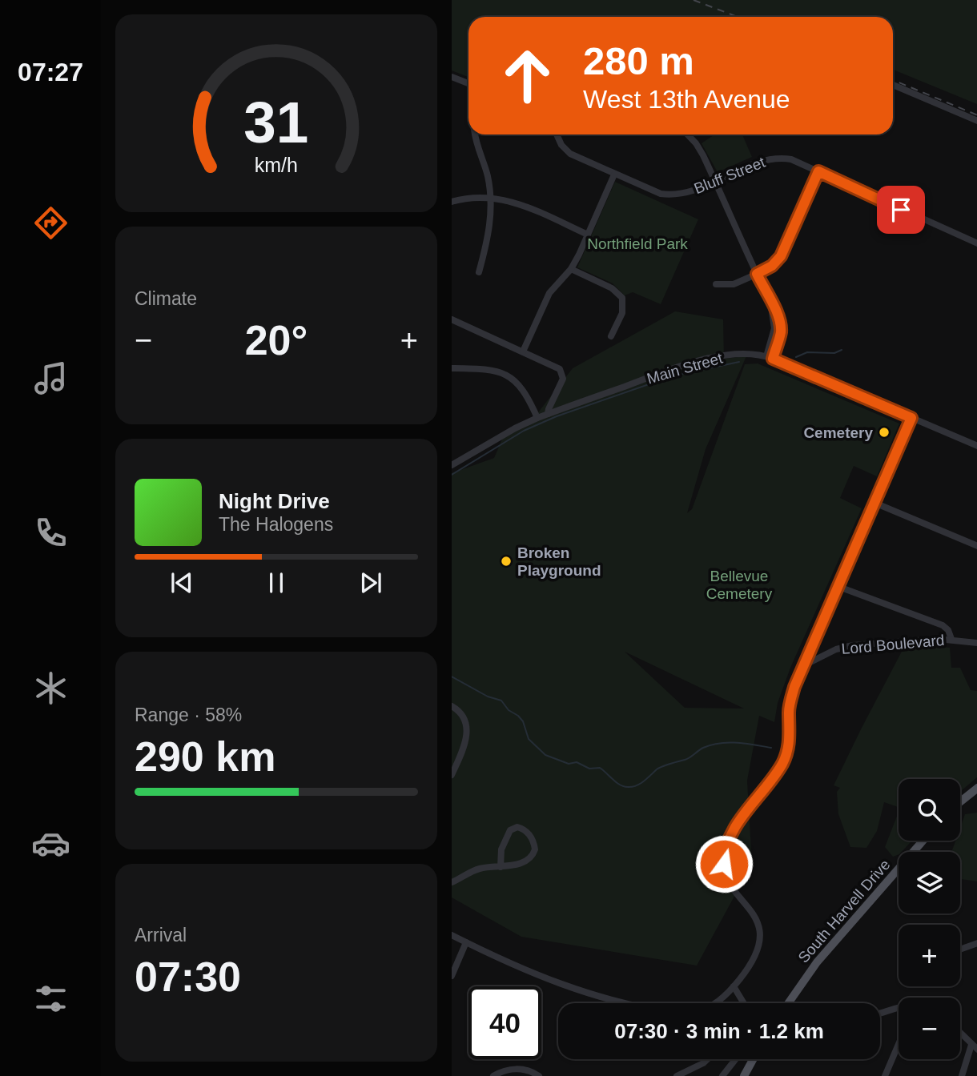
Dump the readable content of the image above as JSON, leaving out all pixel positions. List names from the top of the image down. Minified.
{"streets":{"main road":["South Harvell Drive"],"street":["Bluff Street","Main Street","Lord Boulevard"]},"parks":["Northfield Park","Bellevue Cemetery"],"places":["Cemetery","Broken Playground"],"page":{"tabs":"07:27","turn":["280 m","West 13th Avenue"],"tile":["Climate",["Range · 58%","290 km"],["Arrival","07:30"]],"heat":["−","20°","+"],"song":["Night Drive","The Halogens"],"map_buttons":["+","−"],"limit":"40","trip":"07:30 · 3 min · 1.2 km","gauge":["31","km/h"]}}
